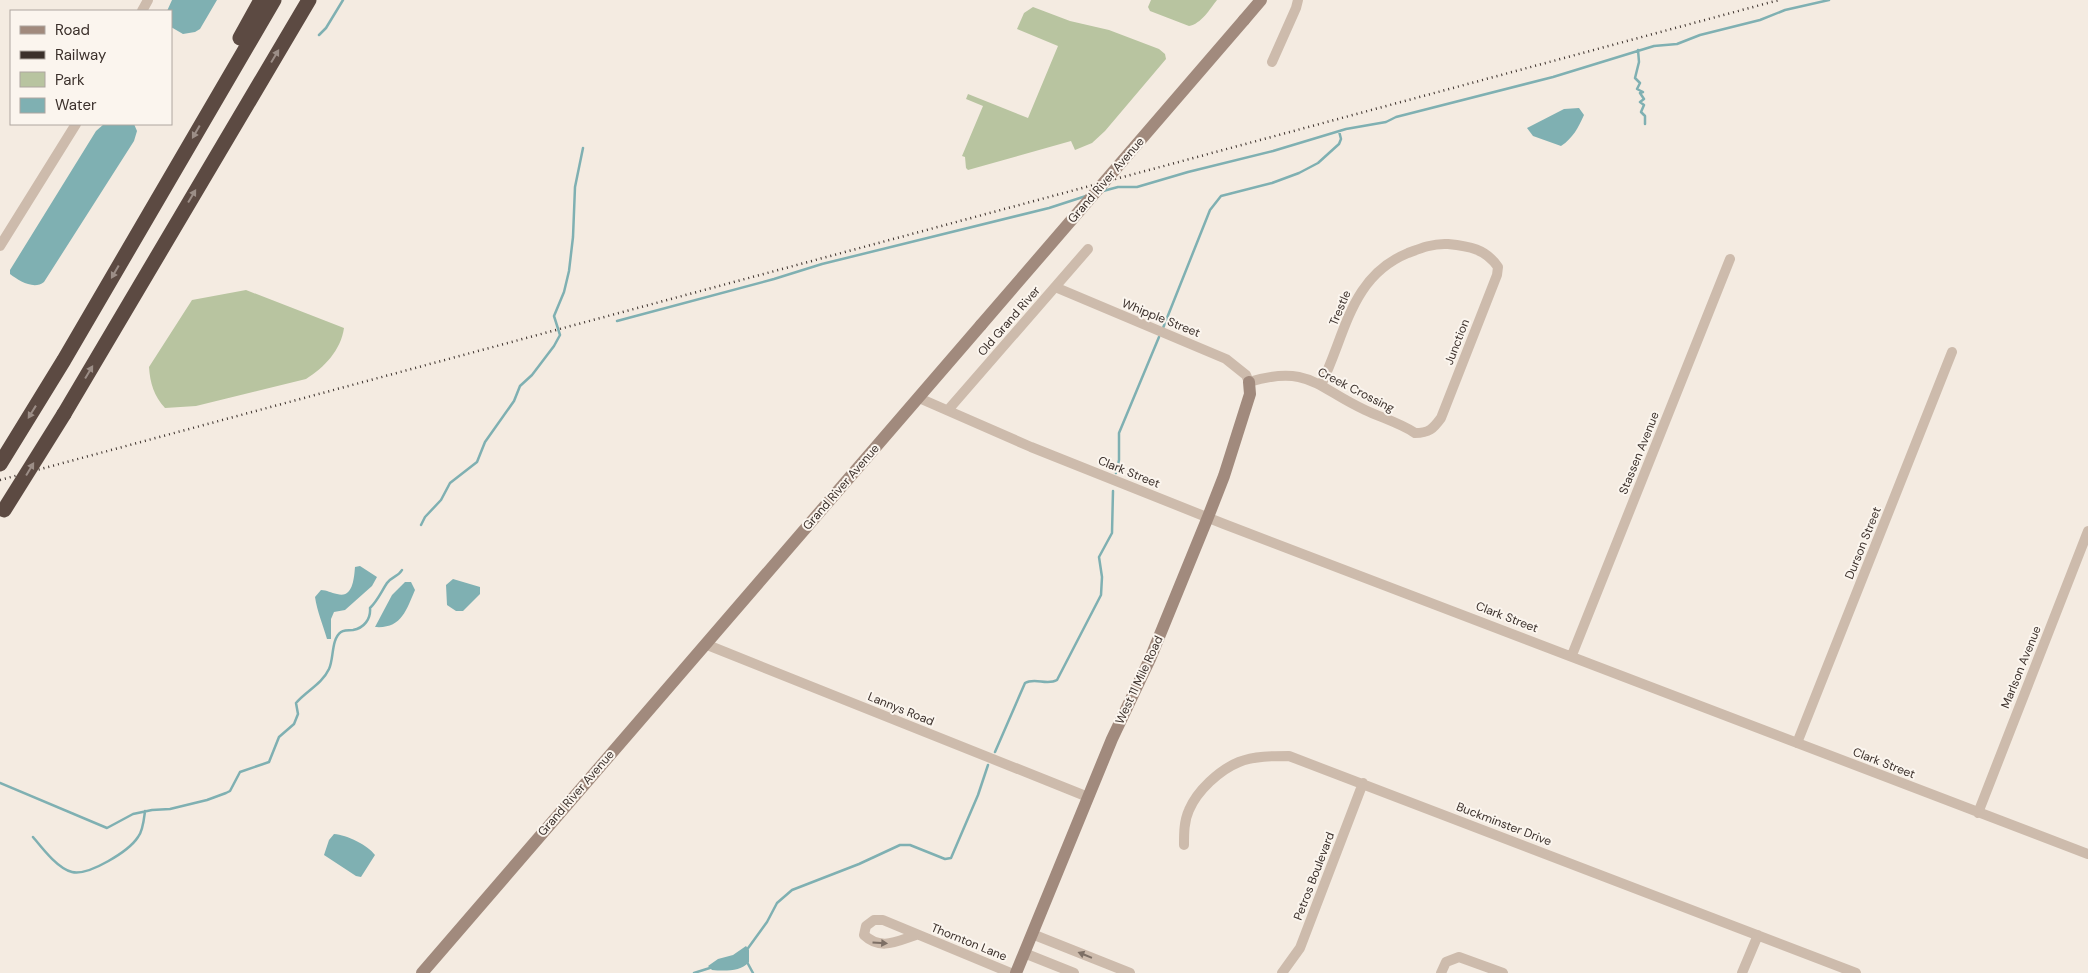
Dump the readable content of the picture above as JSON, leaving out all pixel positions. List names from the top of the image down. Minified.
{"streets":{"main road":["Grand River Avenue","West 11 Mile Road"],"street":["Trestle","Whipple Street","Old Grand River","Junction","Creek Crossing","Stassen Avenue","Clark Street","Durson Street","Marlson Avenue","Lannys Road","Buckminster Drive","Petros Boulevard","Thornton Lane"]},"crossings":[["Grand River Avenue","Clark Street"],["Grand River Avenue","Lannys Road"],["Trestle","Junction"],["Trestle","Creek Crossing"],["Whipple Street","Old Grand River"],["Whipple Street","Creek Crossing"],["Whipple Street","West 11 Mile Road"],["Old Grand River","Clark Street"],["Junction","Creek Crossing"],["Creek Crossing","West 11 Mile Road"],["Stassen Avenue","Clark Street"],["Clark Street","Durson Street"],["Clark Street","Marlson Avenue"],["Clark Street","West 11 Mile Road"],["West 11 Mile Road","Lannys Road"],["Buckminster Drive","Petros Boulevard"]],"legend":["Road","Railway","Park","Water"]}
